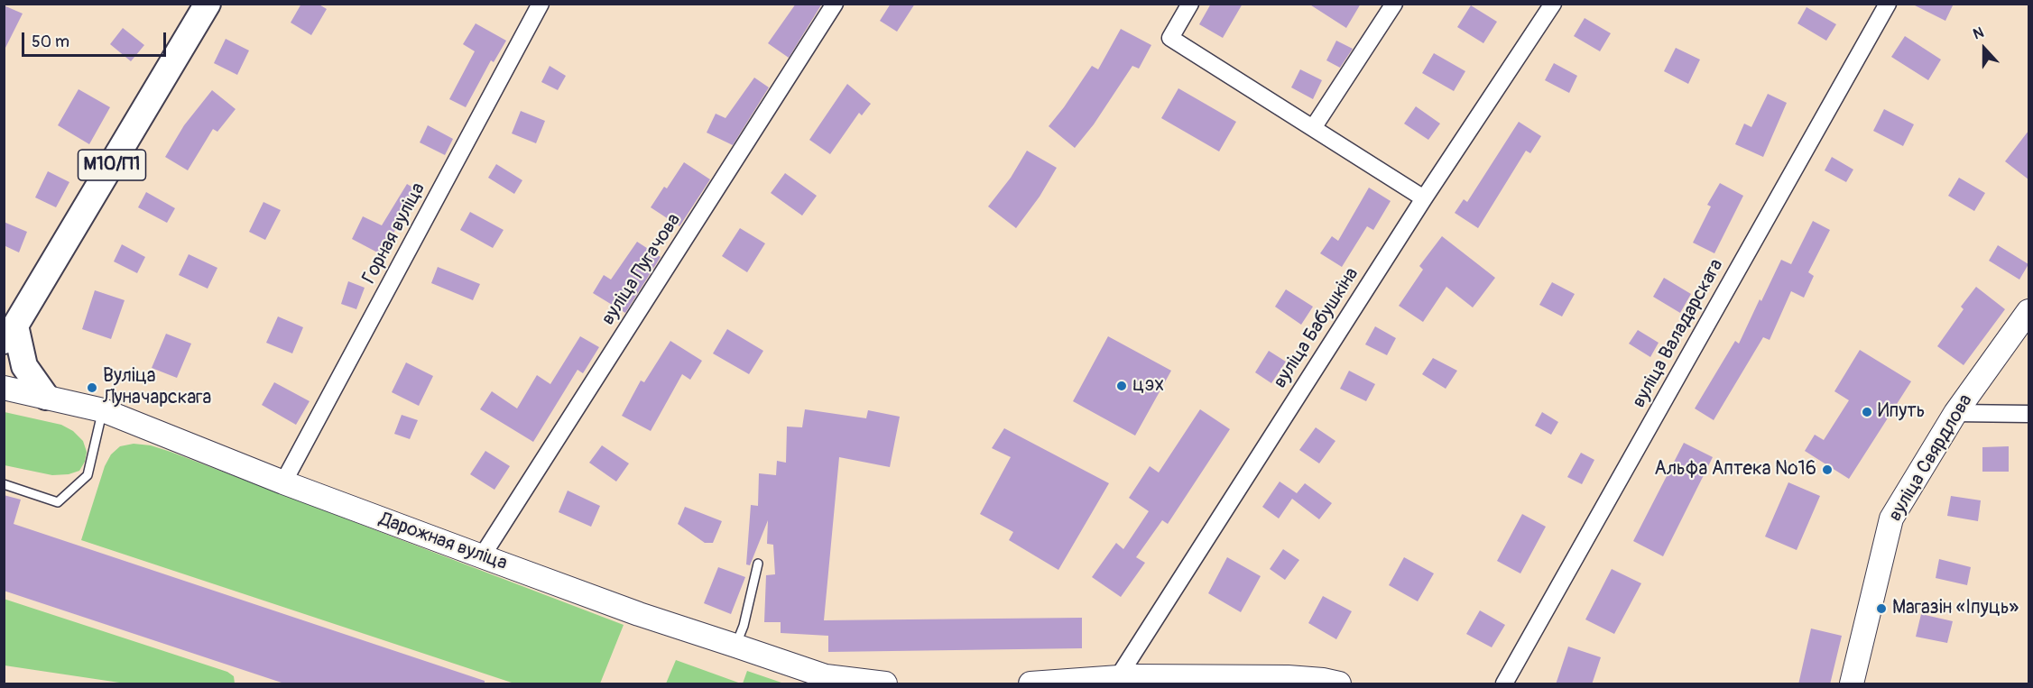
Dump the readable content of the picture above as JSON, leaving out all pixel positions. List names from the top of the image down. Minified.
{"streets":{"main road":["М10/П1"],"street":["Горная вуліца","вуліца Пугачова","вуліца Бабушкіна","вуліца Валадарскага","вуліца Свярдлова","Дарожная вуліца"]},"crossings":[["Горная вуліца","Дарожная вуліца"],["вуліца Пугачова","Дарожная вуліца"]],"places":["цэх","Вуліца Луначарскага","Ипуть","Альфа Аптека №16","Магазін «Іпуць»"],"scale_bar":"50 m","north":"top"}
